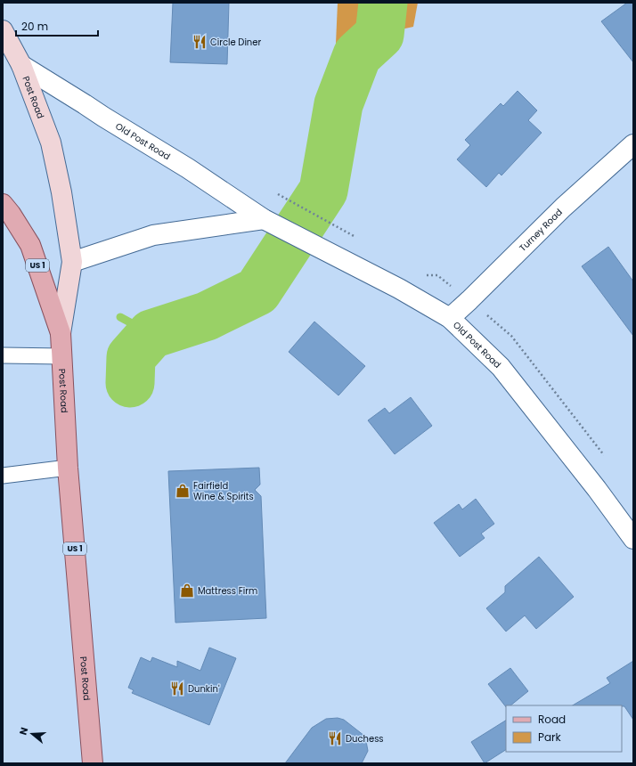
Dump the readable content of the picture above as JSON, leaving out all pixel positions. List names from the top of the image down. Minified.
{"streets":{"main road":["Post Road","US 1"],"street":["Old Post Road","Turney Road"]},"crossings":[["Post Road","Old Post Road"],["Post Road","US 1"],["Old Post Road","Turney Road"]],"places":{"restaurant":["Circle Diner","Dunkin'","Duchess"],"shop":["Fairfield Wine & Spirits","Mattress Firm"]},"legend":["Road","Park"],"scale_bar":"20 m","north":"left"}
